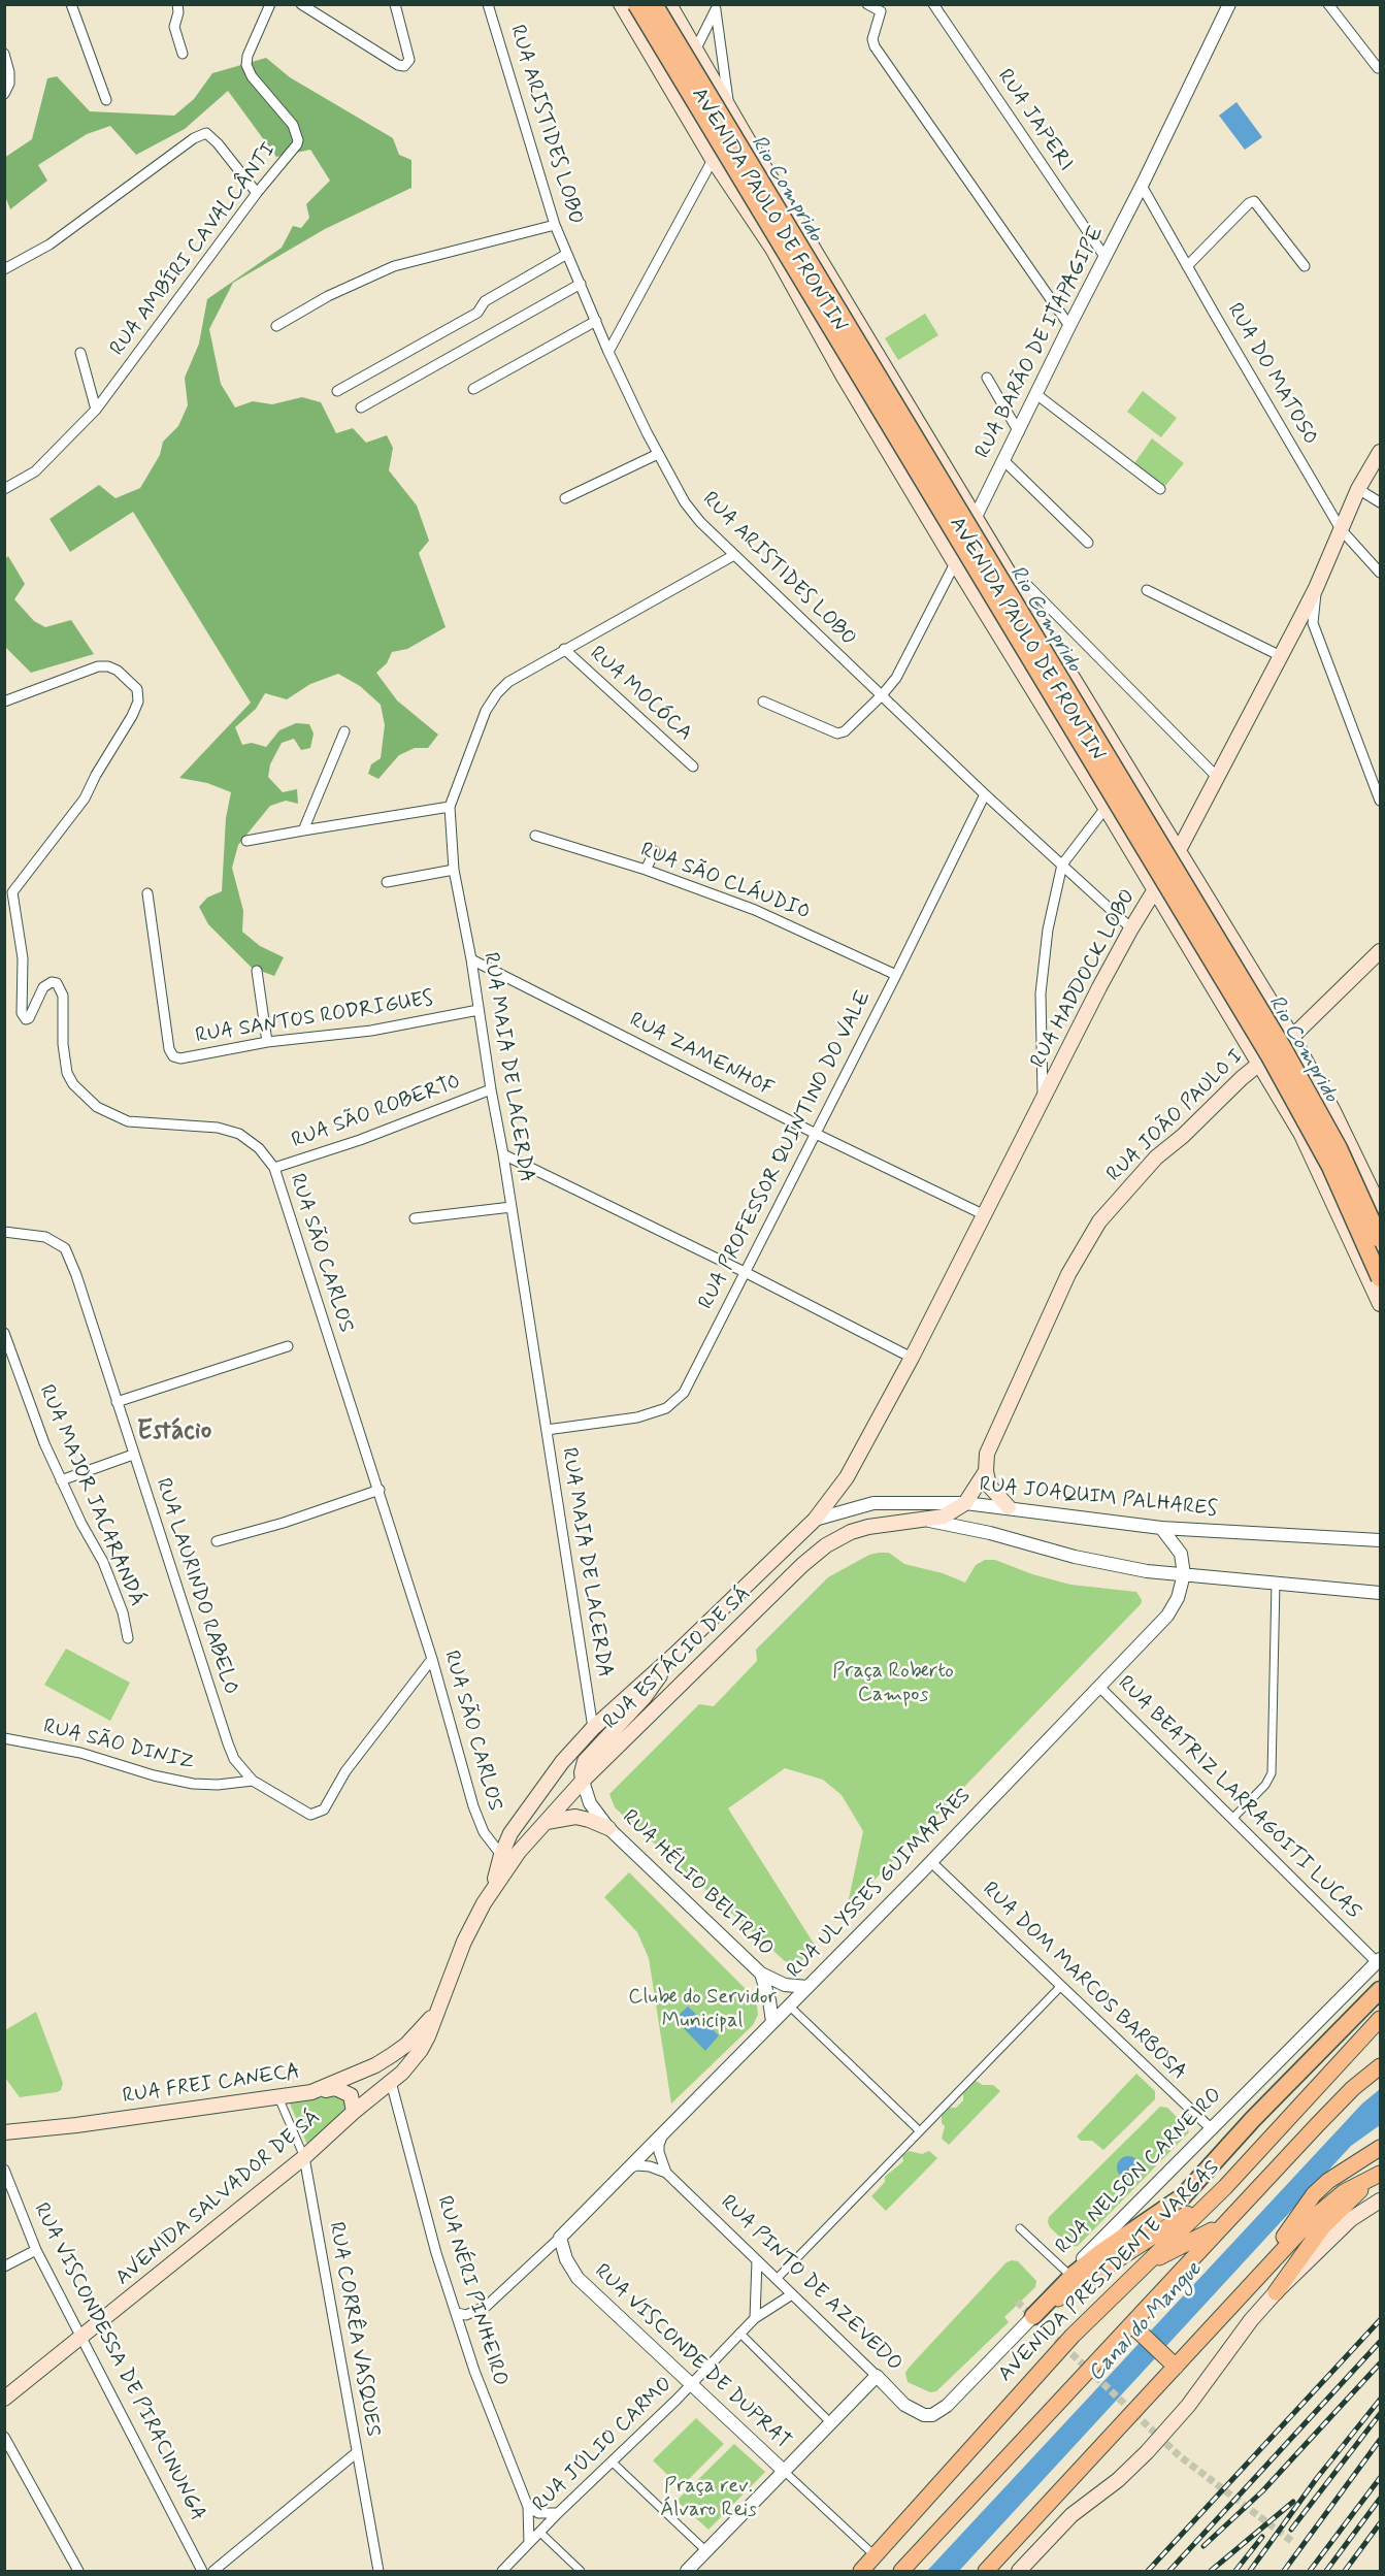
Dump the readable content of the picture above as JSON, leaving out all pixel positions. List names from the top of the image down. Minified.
{"streets":{"main road":["AVENIDA PAULO DE FRONTIN","RUA HADDOCK LOBO","RUA JOÃO PAULO I","RUA ESTÁCIO DE SÁ","RUA FREI CANECA","AVENIDA SALVADOR DE SÁ","AVENIDA PRESIDENTE VARGAS"],"street":["RUA JAPERI","RUA ARISTIDES LOBO","RUA AMBÍRI CAVALCÂNTI","RUA BARÃO DE ITAPAGIPE","RUA DO MATOSO","RUA MOCÓCA","RUA SÃO CLÁUDIO","RUA SANTOS RODRIGUES","RUA ZAMENHOF","RUA MAIA DE LACERDA","RUA SÃO ROBERTO","RUA PROFESSOR QUINTINO DO VALE","RUA SÃO CARLOS","RUA MAJOR JACARANDÁ","RUA JOAQUIM PALHARES","RUA LAURINDO RABELO","RUA SÃO DINIZ","RUA BEATRIZ LARRAGOITI LUCAS","RUA HÉLIO BELTRÃO","RUA ULYSSES GUIMARÃES","RUA DOM MARCOS BARBOSA","RUA NELSON CARNEIRO","RUA PINTO DE AZEVEDO","RUA NÉRI PINHEIRO","RUA CORRÊA VASQUES","RUA VISCONDE DE DUPRAT","RUA VISCONDESSA DE PIRACINUNGA","RUA JÚLIO CARMO"]},"crossings":[["RUA JAPERI","RUA BARÃO DE ITAPAGIPE"],["RUA ARISTIDES LOBO","RUA BARÃO DE ITAPAGIPE"],["RUA ARISTIDES LOBO","RUA HADDOCK LOBO"],["RUA ARISTIDES LOBO","RUA MAIA DE LACERDA"],["RUA ARISTIDES LOBO","RUA PROFESSOR QUINTINO DO VALE"],["AVENIDA PAULO DE FRONTIN","RUA BARÃO DE ITAPAGIPE"],["AVENIDA PAULO DE FRONTIN","RUA HADDOCK LOBO"],["AVENIDA PAULO DE FRONTIN","RUA JOÃO PAULO I"],["RUA BARÃO DE ITAPAGIPE","RUA DO MATOSO"],["RUA DO MATOSO","RUA HADDOCK LOBO"],["RUA MOCÓCA","RUA MAIA DE LACERDA"],["RUA SÃO CLÁUDIO","RUA PROFESSOR QUINTINO DO VALE"],["RUA HADDOCK LOBO","RUA ZAMENHOF"],["RUA HADDOCK LOBO","RUA JOAQUIM PALHARES"],["RUA HADDOCK LOBO","RUA ESTÁCIO DE SÁ"],["RUA SANTOS RODRIGUES","RUA MAIA DE LACERDA"],["RUA ZAMENHOF","RUA MAIA DE LACERDA"],["RUA ZAMENHOF","RUA PROFESSOR QUINTINO DO VALE"],["RUA MAIA DE LACERDA","RUA SÃO ROBERTO"],["RUA MAIA DE LACERDA","RUA PROFESSOR QUINTINO DO VALE"],["RUA MAIA DE LACERDA","RUA ESTÁCIO DE SÁ"],["RUA SÃO ROBERTO","RUA SÃO CARLOS"],["RUA JOÃO PAULO I","RUA JOAQUIM PALHARES"],["RUA SÃO CARLOS","RUA ESTÁCIO DE SÁ"],["RUA JOAQUIM PALHARES","RUA ESTÁCIO DE SÁ"],["RUA LAURINDO RABELO","RUA SÃO DINIZ"],["RUA ESTÁCIO DE SÁ","RUA HÉLIO BELTRÃO"],["RUA ESTÁCIO DE SÁ","RUA FREI CANECA"],["RUA ESTÁCIO DE SÁ","AVENIDA SALVADOR DE SÁ"],["RUA BEATRIZ LARRAGOITI LUCAS","RUA ULYSSES GUIMARÃES"],["RUA BEATRIZ LARRAGOITI LUCAS","RUA NELSON CARNEIRO"],["RUA HÉLIO BELTRÃO","RUA ULYSSES GUIMARÃES"],["RUA ULYSSES GUIMARÃES","RUA DOM MARCOS BARBOSA"],["RUA ULYSSES GUIMARÃES","RUA VISCONDE DE DUPRAT"],["RUA DOM MARCOS BARBOSA","RUA NELSON CARNEIRO"],["RUA FREI CANECA","AVENIDA SALVADOR DE SÁ"],["RUA FREI CANECA","RUA CORRÊA VASQUES"],["RUA NELSON CARNEIRO","RUA PINTO DE AZEVEDO"],["AVENIDA SALVADOR DE SÁ","RUA NÉRI PINHEIRO"],["AVENIDA SALVADOR DE SÁ","RUA CORRÊA VASQUES"],["AVENIDA SALVADOR DE SÁ","RUA VISCONDESSA DE PIRACINUNGA"],["RUA PINTO DE AZEVEDO","RUA JÚLIO CARMO"],["RUA NÉRI PINHEIRO","RUA JÚLIO CARMO"],["RUA VISCONDE DE DUPRAT","RUA JÚLIO CARMO"]],"districts":["Estácio"],"water":["Rio Comprido","Canal do Mangue"],"parks":["Praça Roberto Campos","Clube do Servidor Municipal","Praça rev. Álvaro Reis"]}
